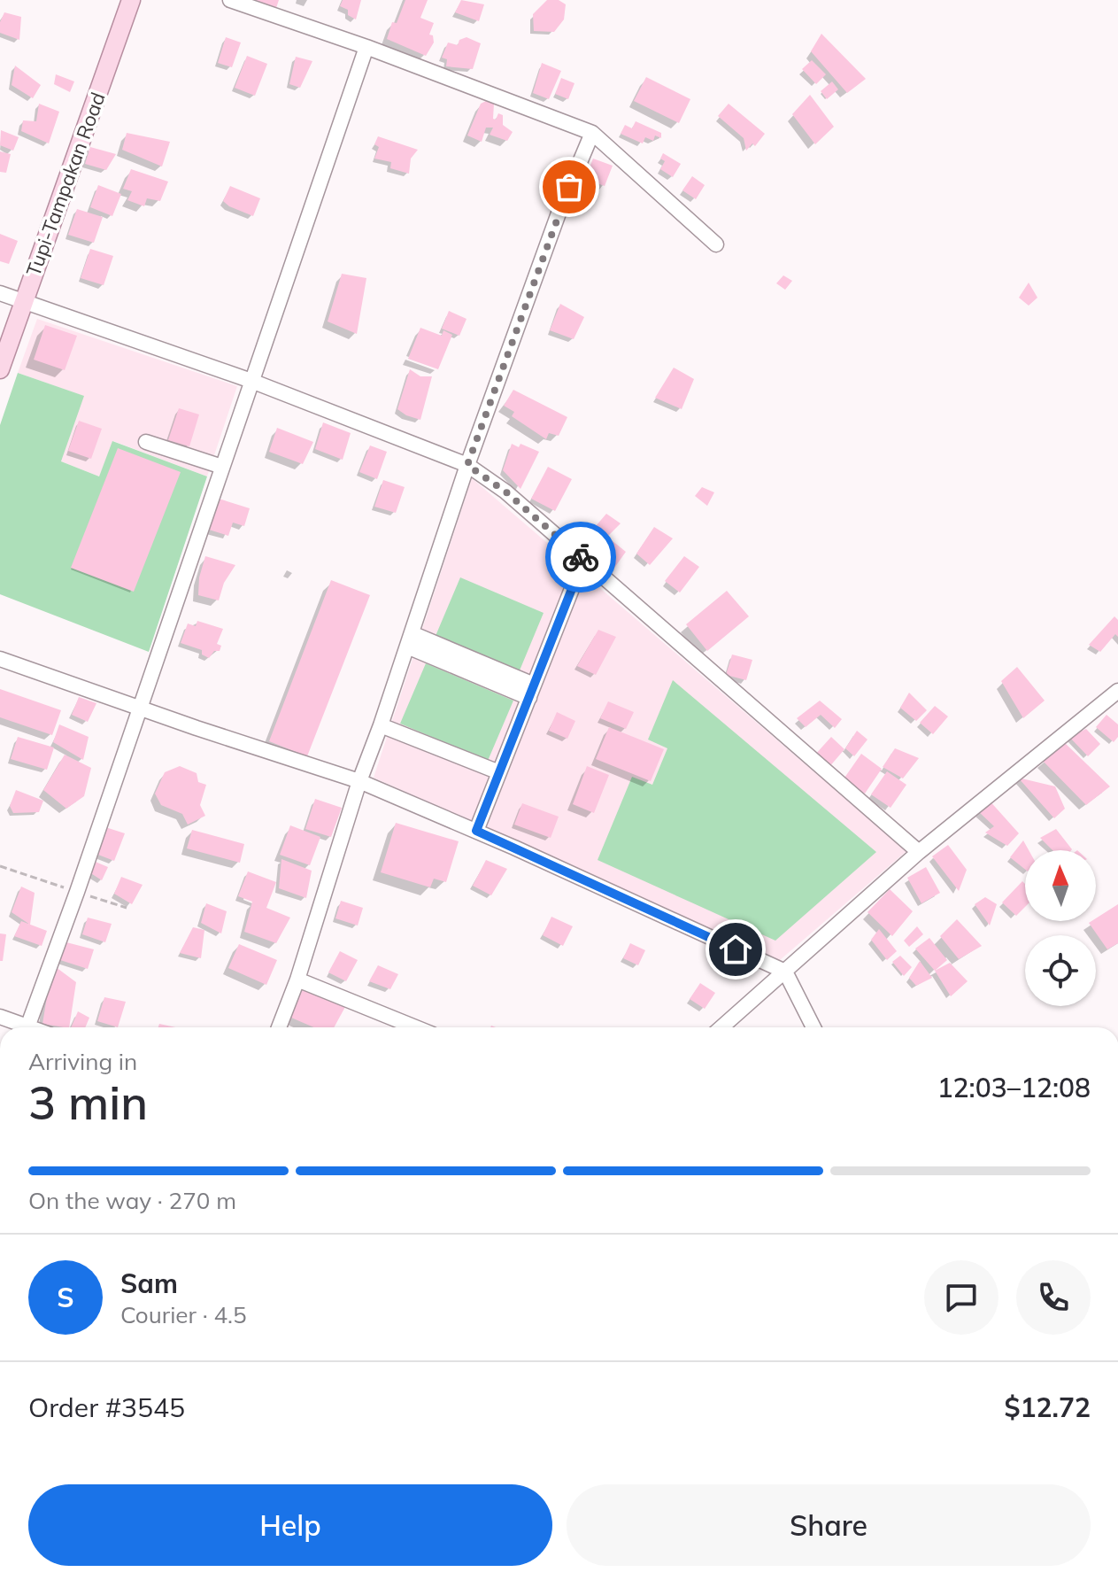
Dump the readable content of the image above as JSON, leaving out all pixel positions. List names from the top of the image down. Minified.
{"streets":{"main road":["Tupi-Tampakan Road"]},"north":"top","page":{"heading":["3 min","Arriving in","12:03–12:08"],"panel":["Sam","Courier · 4.5","Order #3545","$12.72"],"bar":"On the way · 270 m","round":"S","buttons":["Help","Share"]}}
